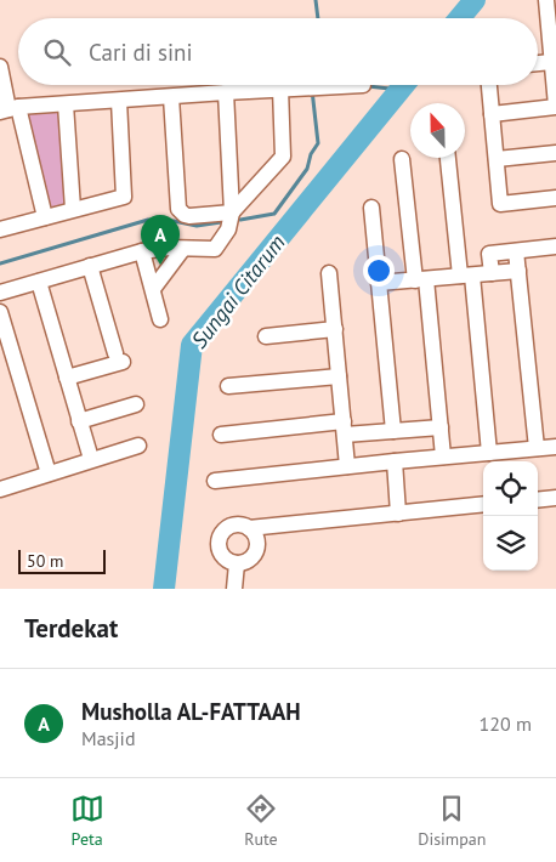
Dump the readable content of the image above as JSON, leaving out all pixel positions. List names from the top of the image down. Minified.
{"water":["Sungai Citarum"],"scale_bar":"50 m","north":"top","page":{"search":"Cari di sini","pins":"A","scale":"50 m","heading":"Terdekat","list":[{"mark":"A","name":"Musholla AL-FATTAAH","note":"Masjid","value":"120 m"}],"nav":["Peta","Rute","Disimpan"]}}
